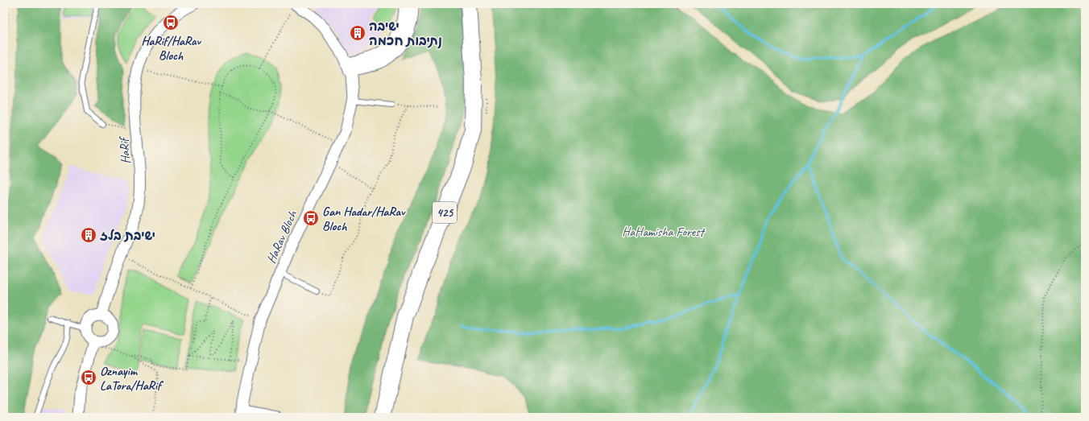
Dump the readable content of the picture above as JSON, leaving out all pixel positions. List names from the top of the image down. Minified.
{"streets":{"main road":["425"],"street":["HaRif","HaRav Bloch"]},"parks":["HaHamisha Forest"],"places":{"bus stop":["HaRif/HaRav Bloch","Gan Hadar/HaRav Bloch","Oznayim LaTora/HaRif"],"building":["ישיבה נתיבות חכמה","ישיבת בלז"]}}
